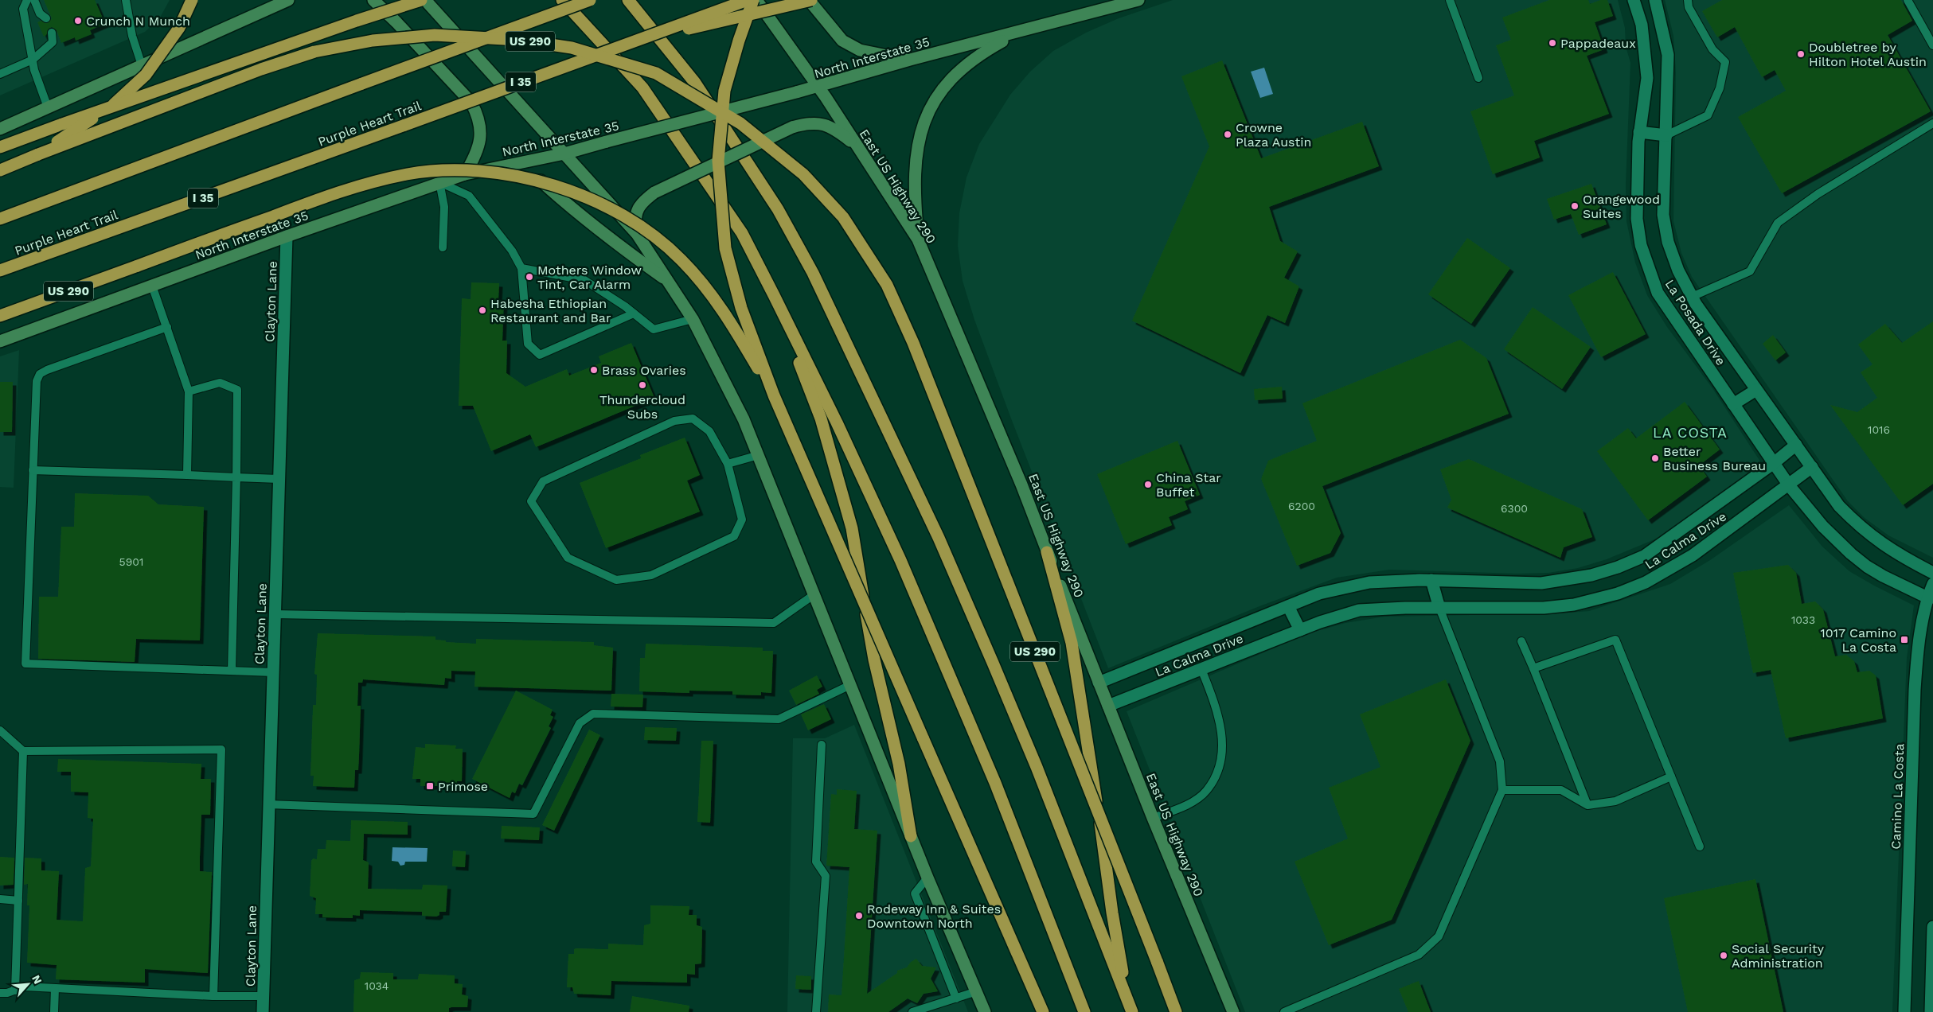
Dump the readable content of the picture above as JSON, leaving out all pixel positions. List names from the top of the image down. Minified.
{"streets":{"highway":["US 290","I 35","Purple Heart Trail"],"main road":["North Interstate 35","East US Highway 290"],"street":["Clayton Lane","La Posada Drive","La Calma Drive","Camino La Costa"]},"crossings":[["North Interstate 35","East US Highway 290"],["North Interstate 35","Clayton Lane"],["East US Highway 290","La Calma Drive"],["La Posada Drive","La Calma Drive"],["La Posada Drive","Camino La Costa"]],"districts":["LA COSTA"],"places":{"other":["Crunch N Munch","Pappadeaux","Doubletree by Hilton Hotel Austin","Crowne Plaza Austin","Orangewood Suites","Mothers Window Tint, Car Alarm","Habesha Ethiopian Restaurant and Bar","Brass Ovaries","Thundercloud Subs","Better Business Bureau","China Star Buffet","Rodeway Inn & Suites Downtown North","Social Security Administration"],"transit":["1017 Camino La Costa","Primose"]},"house_numbers":["1016","6200","6300","5901","1033","1034"],"north":"top right"}
